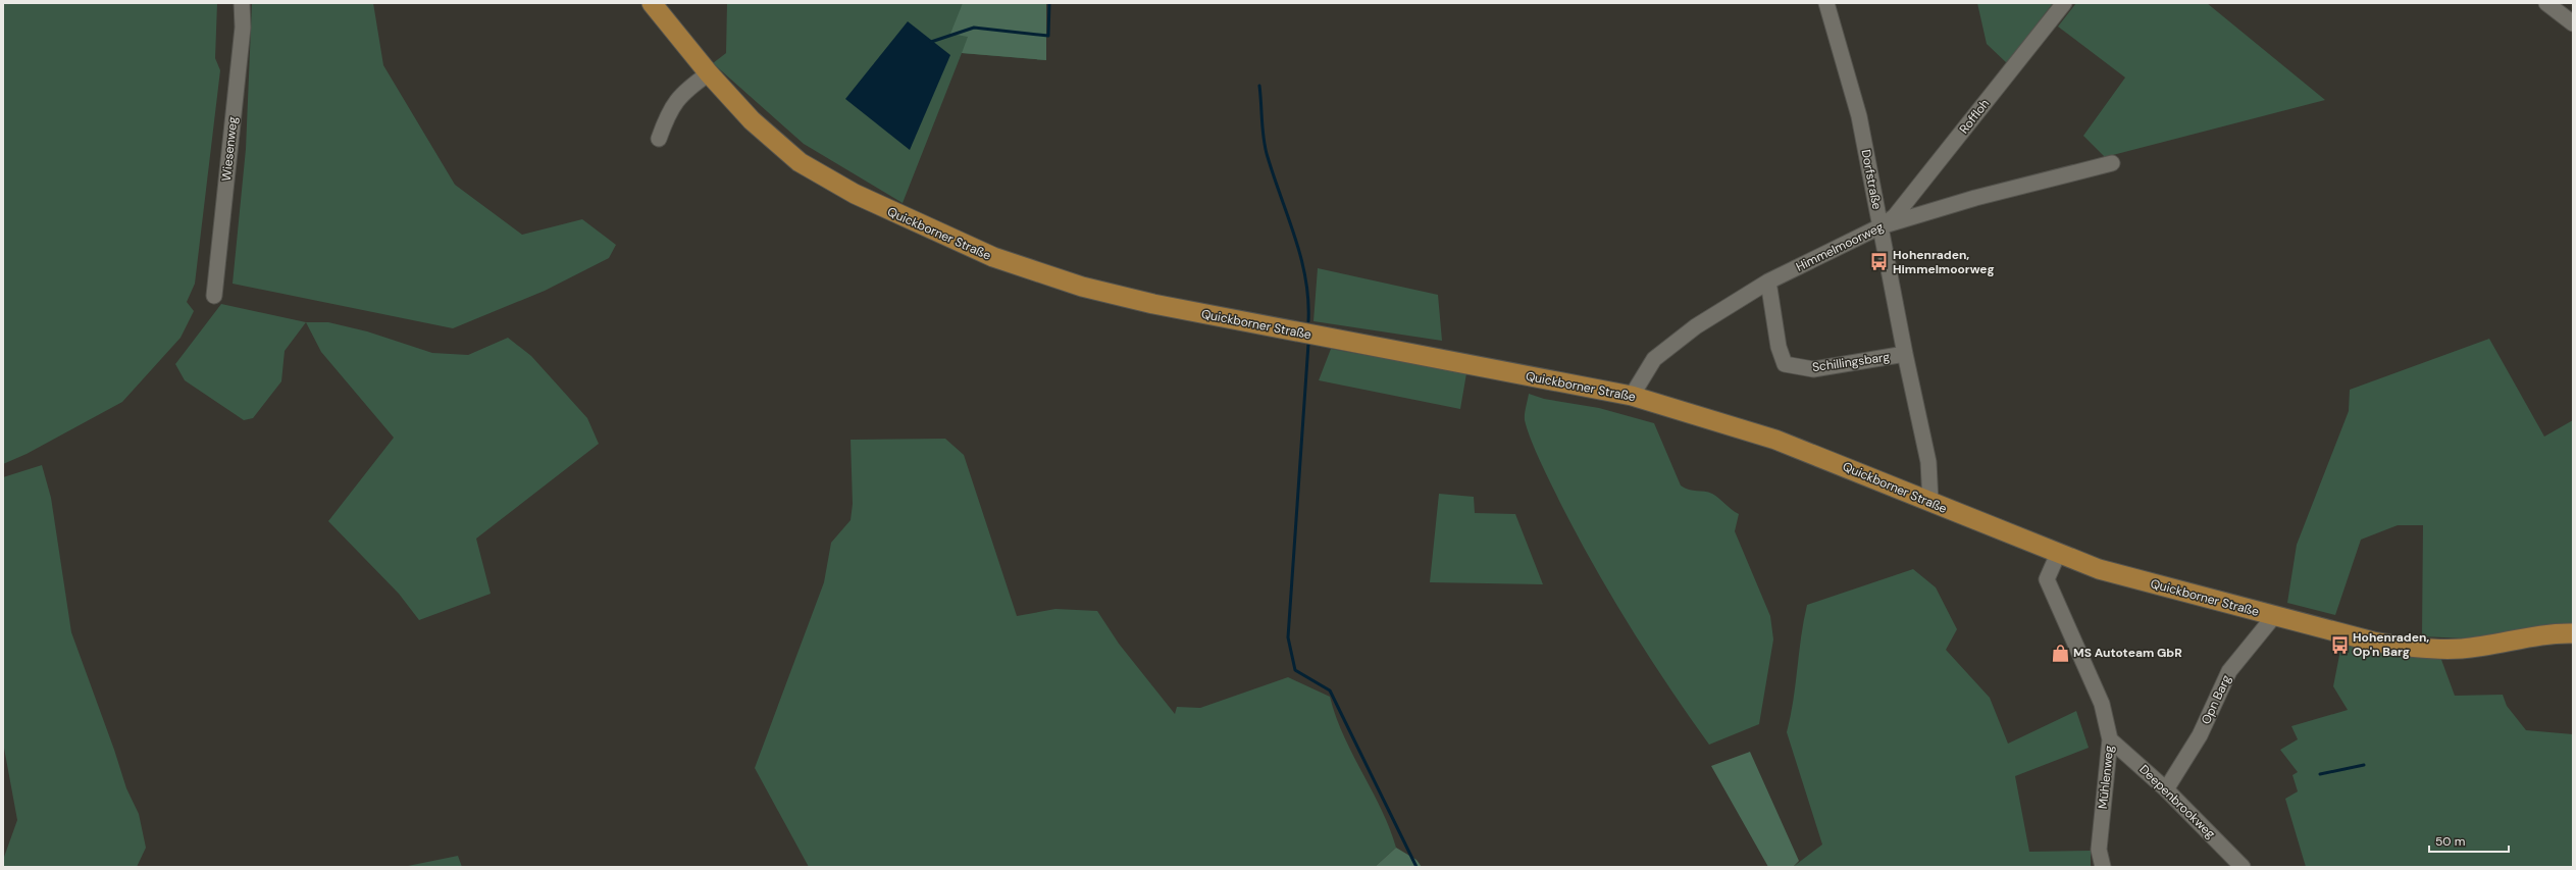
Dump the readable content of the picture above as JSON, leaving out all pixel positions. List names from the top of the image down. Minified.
{"streets":{"main road":["Quickborner Straße"],"street":["Roffloh","Wiesenweg","Dorfstraße","Himmelmoorweg","Schillingsbarg","Opn Barg","Mühlenweg","Deepenbrookweg"]},"crossings":[["Roffloh","Dorfstraße"],["Roffloh","Himmelmoorweg"],["Dorfstraße","Quickborner Straße"],["Dorfstraße","Himmelmoorweg"],["Dorfstraße","Schillingsbarg"],["Quickborner Straße","Himmelmoorweg"],["Quickborner Straße","Opn Barg"],["Quickborner Straße","Mühlenweg"],["Himmelmoorweg","Schillingsbarg"],["Opn Barg","Deepenbrookweg"],["Mühlenweg","Deepenbrookweg"]],"places":{"bus stop":["Hohenraden, Himmelmoorweg","Hohenraden, Op'n Barg"],"shop":["MS Autoteam GbR"]},"scale_bar":"50 m"}
